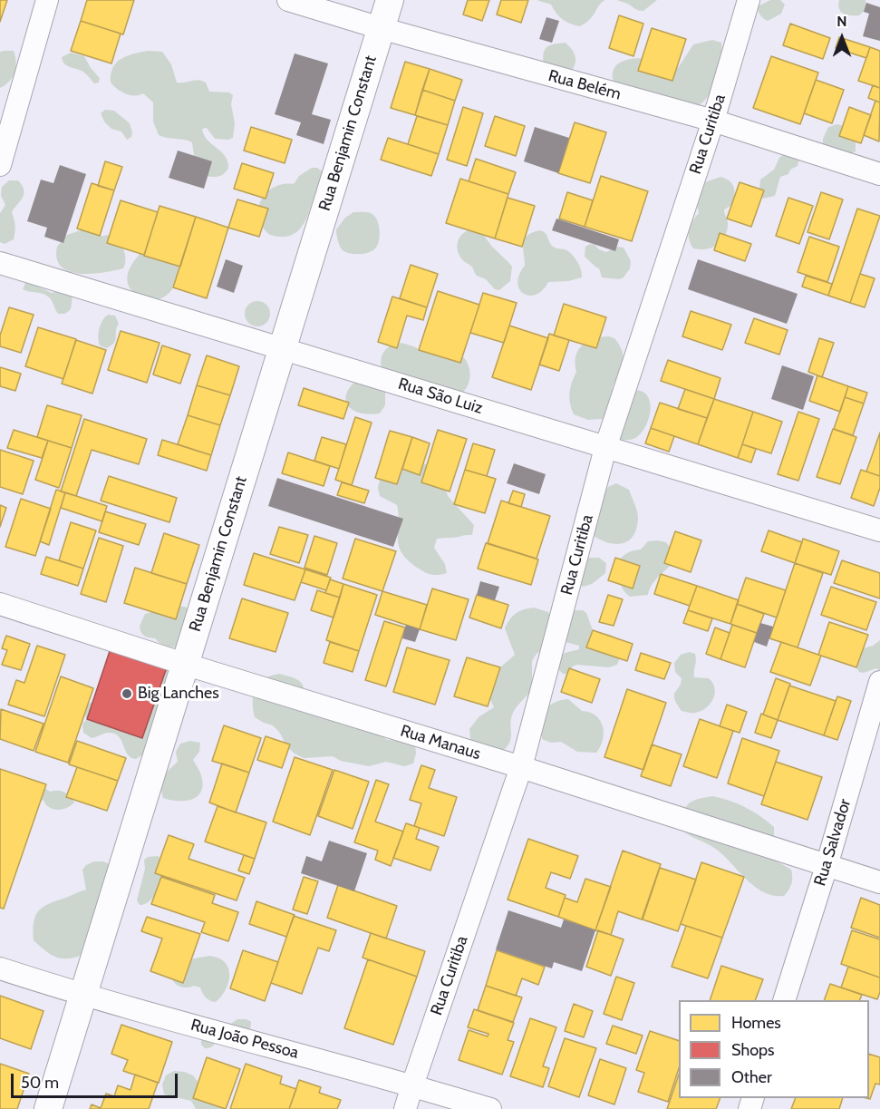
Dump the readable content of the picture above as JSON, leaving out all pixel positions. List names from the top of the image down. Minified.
{"streets":{"street":["Rua Belém","Rua Benjamin Constant","Rua Curitiba","Rua São Luiz","Rua Manaus","Rua Salvador","Rua João Pessoa"]},"crossings":[["Rua Belém","Rua Benjamin Constant"],["Rua Belém","Rua Curitiba"],["Rua Benjamin Constant","Rua São Luiz"],["Rua Benjamin Constant","Rua Manaus"],["Rua Benjamin Constant","Rua João Pessoa"],["Rua Curitiba","Rua São Luiz"],["Rua Curitiba","Rua Manaus"],["Rua Curitiba","Rua João Pessoa"],["Rua Manaus","Rua Salvador"]],"places":["Big Lanches"],"legend":["Homes","Shops","Other"],"scale_bar":"50 m","north":"top"}
